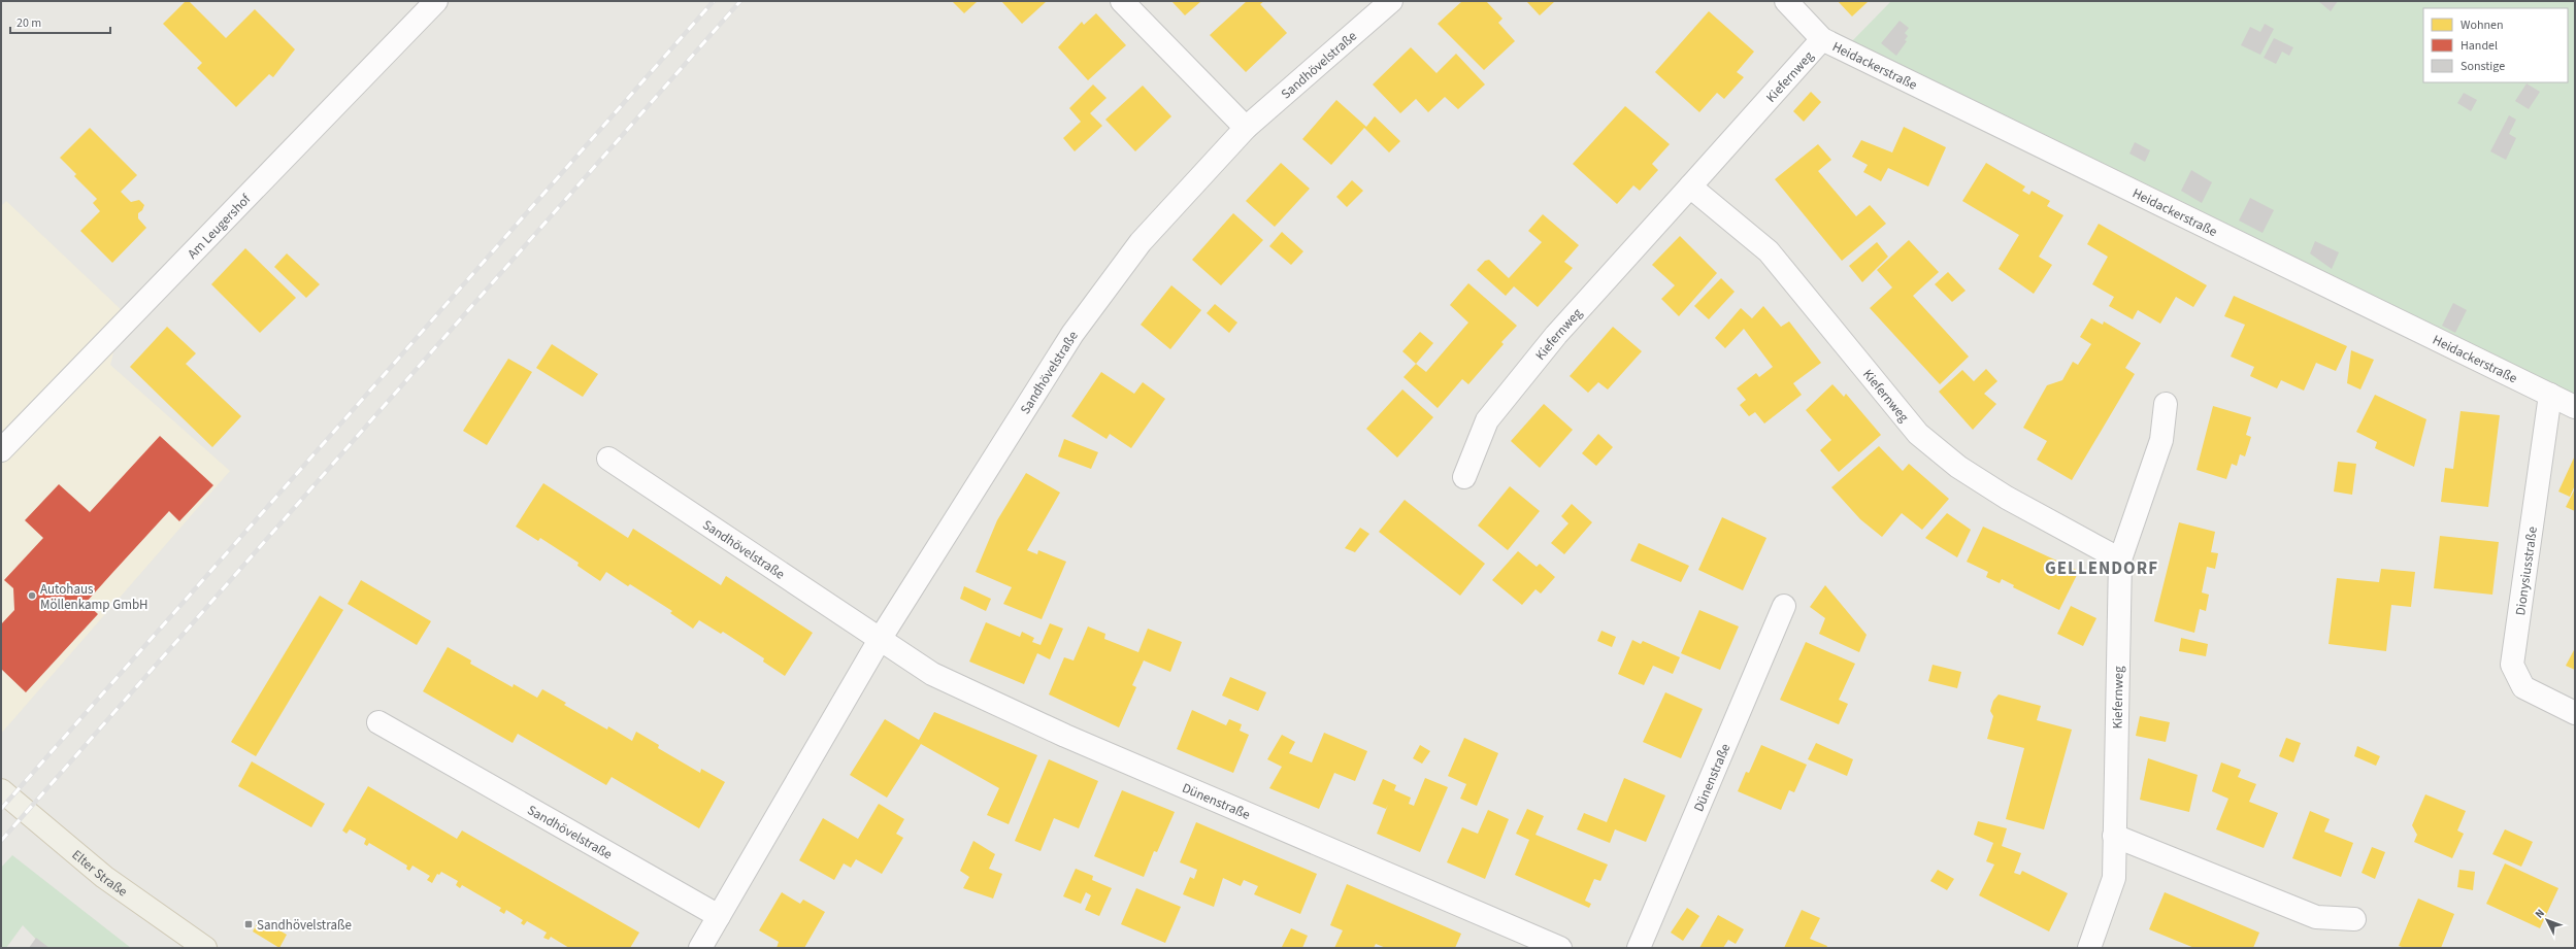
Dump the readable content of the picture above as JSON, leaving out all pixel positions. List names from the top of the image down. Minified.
{"streets":{"main road":["Elter Straße"],"street":["Sandhövelstraße","Heidackerstraße","Kiefernweg","Am Leugershof","Dionysiusstraße","Dünenstraße"]},"crossings":[["Sandhövelstraße","Dünenstraße"],["Heidackerstraße","Kiefernweg"],["Heidackerstraße","Dionysiusstraße"]],"districts":["GELLENDORF"],"places":{"other":["Autohaus Möllenkamp GmbH"],"transit":["Sandhövelstraße"]},"legend":["Wohnen","Handel","Sonstige"],"scale_bar":"20 m","north":"top left"}
